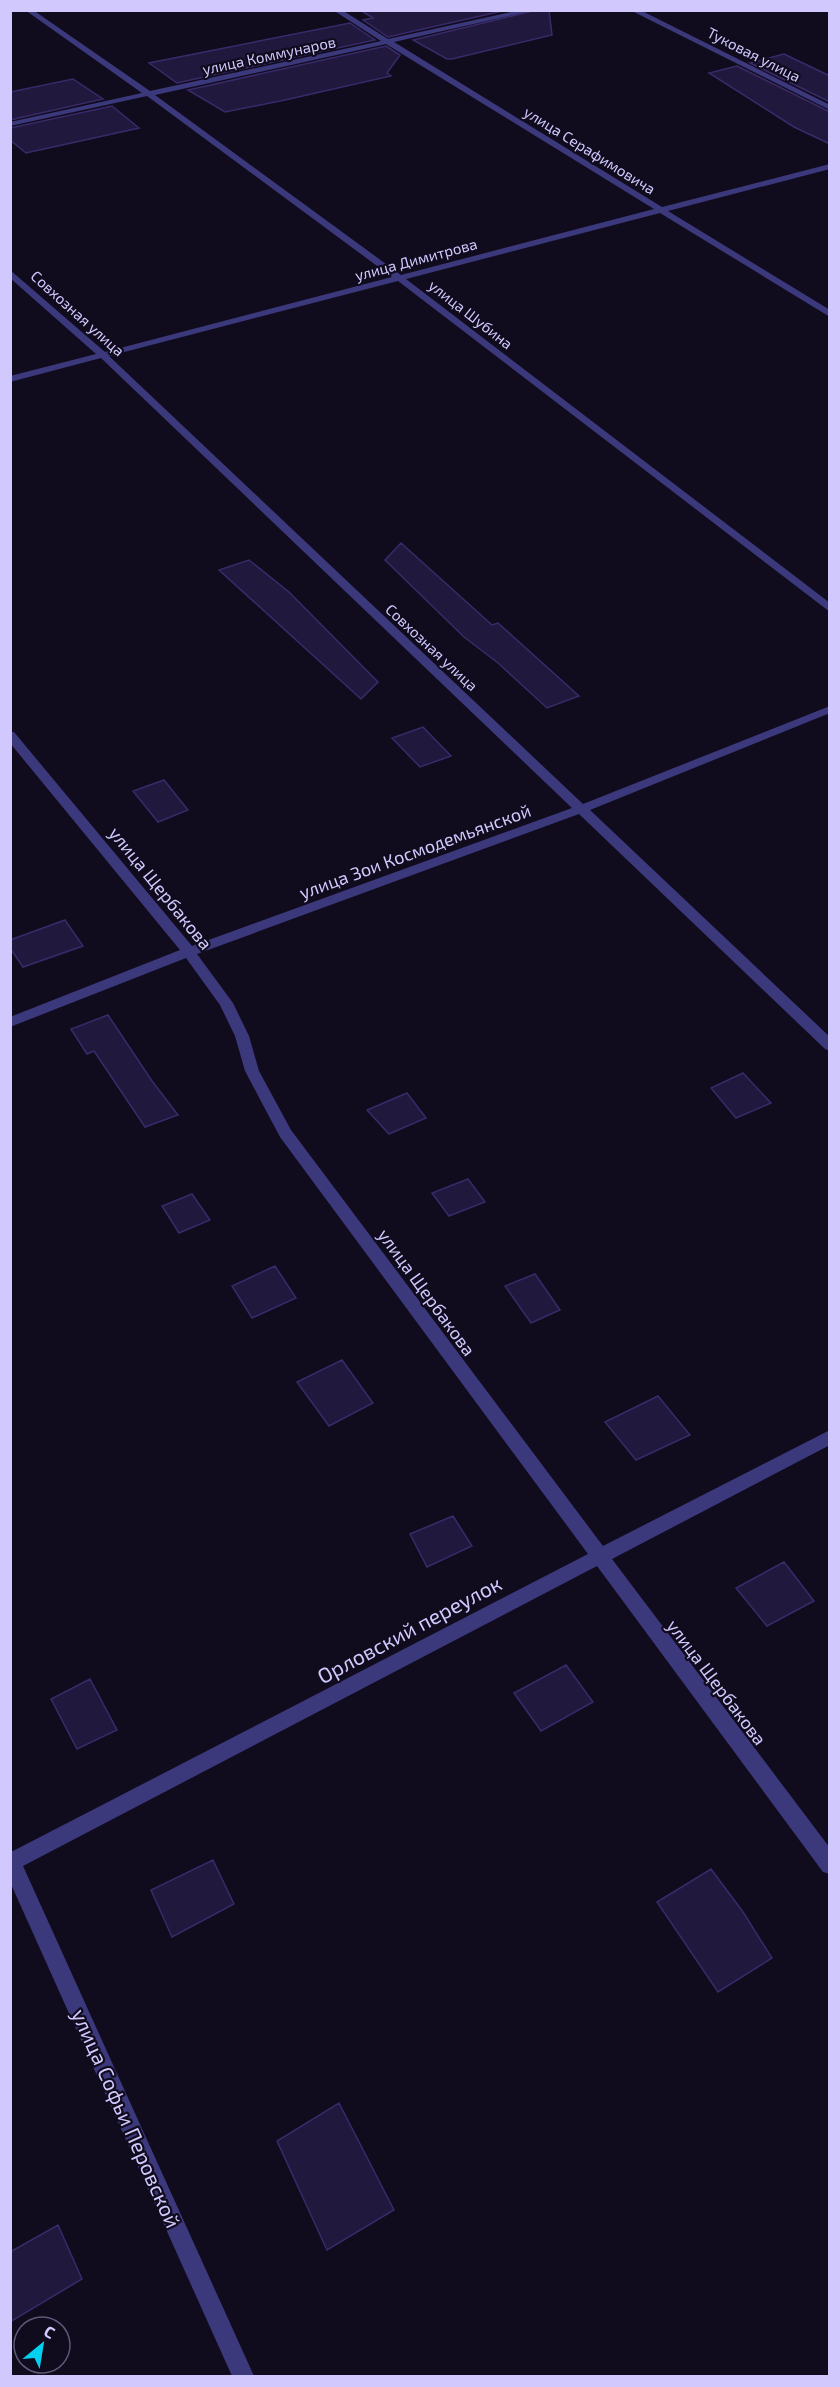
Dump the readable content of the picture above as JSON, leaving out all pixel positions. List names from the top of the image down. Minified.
{"streets":{"street":["Туковая улица","улица Коммунаров","улица Серафимовича","улица Димитрова","Совхозная улица","улица Шубина","улица Зои Космодемьянской","улица Щербакова","Орловский переулок","улица Софьи Перовской"]},"crossings":[["улица Коммунаров","улица Серафимовича"],["улица Коммунаров","улица Шубина"],["улица Серафимовича","улица Димитрова"],["улица Димитрова","Совхозная улица"],["улица Димитрова","улица Шубина"],["Совхозная улица","улица Зои Космодемьянской"],["улица Зои Космодемьянской","улица Щербакова"],["улица Щербакова","Орловский переулок"],["Орловский переулок","улица Софьи Перовской"]],"north":"top right"}
